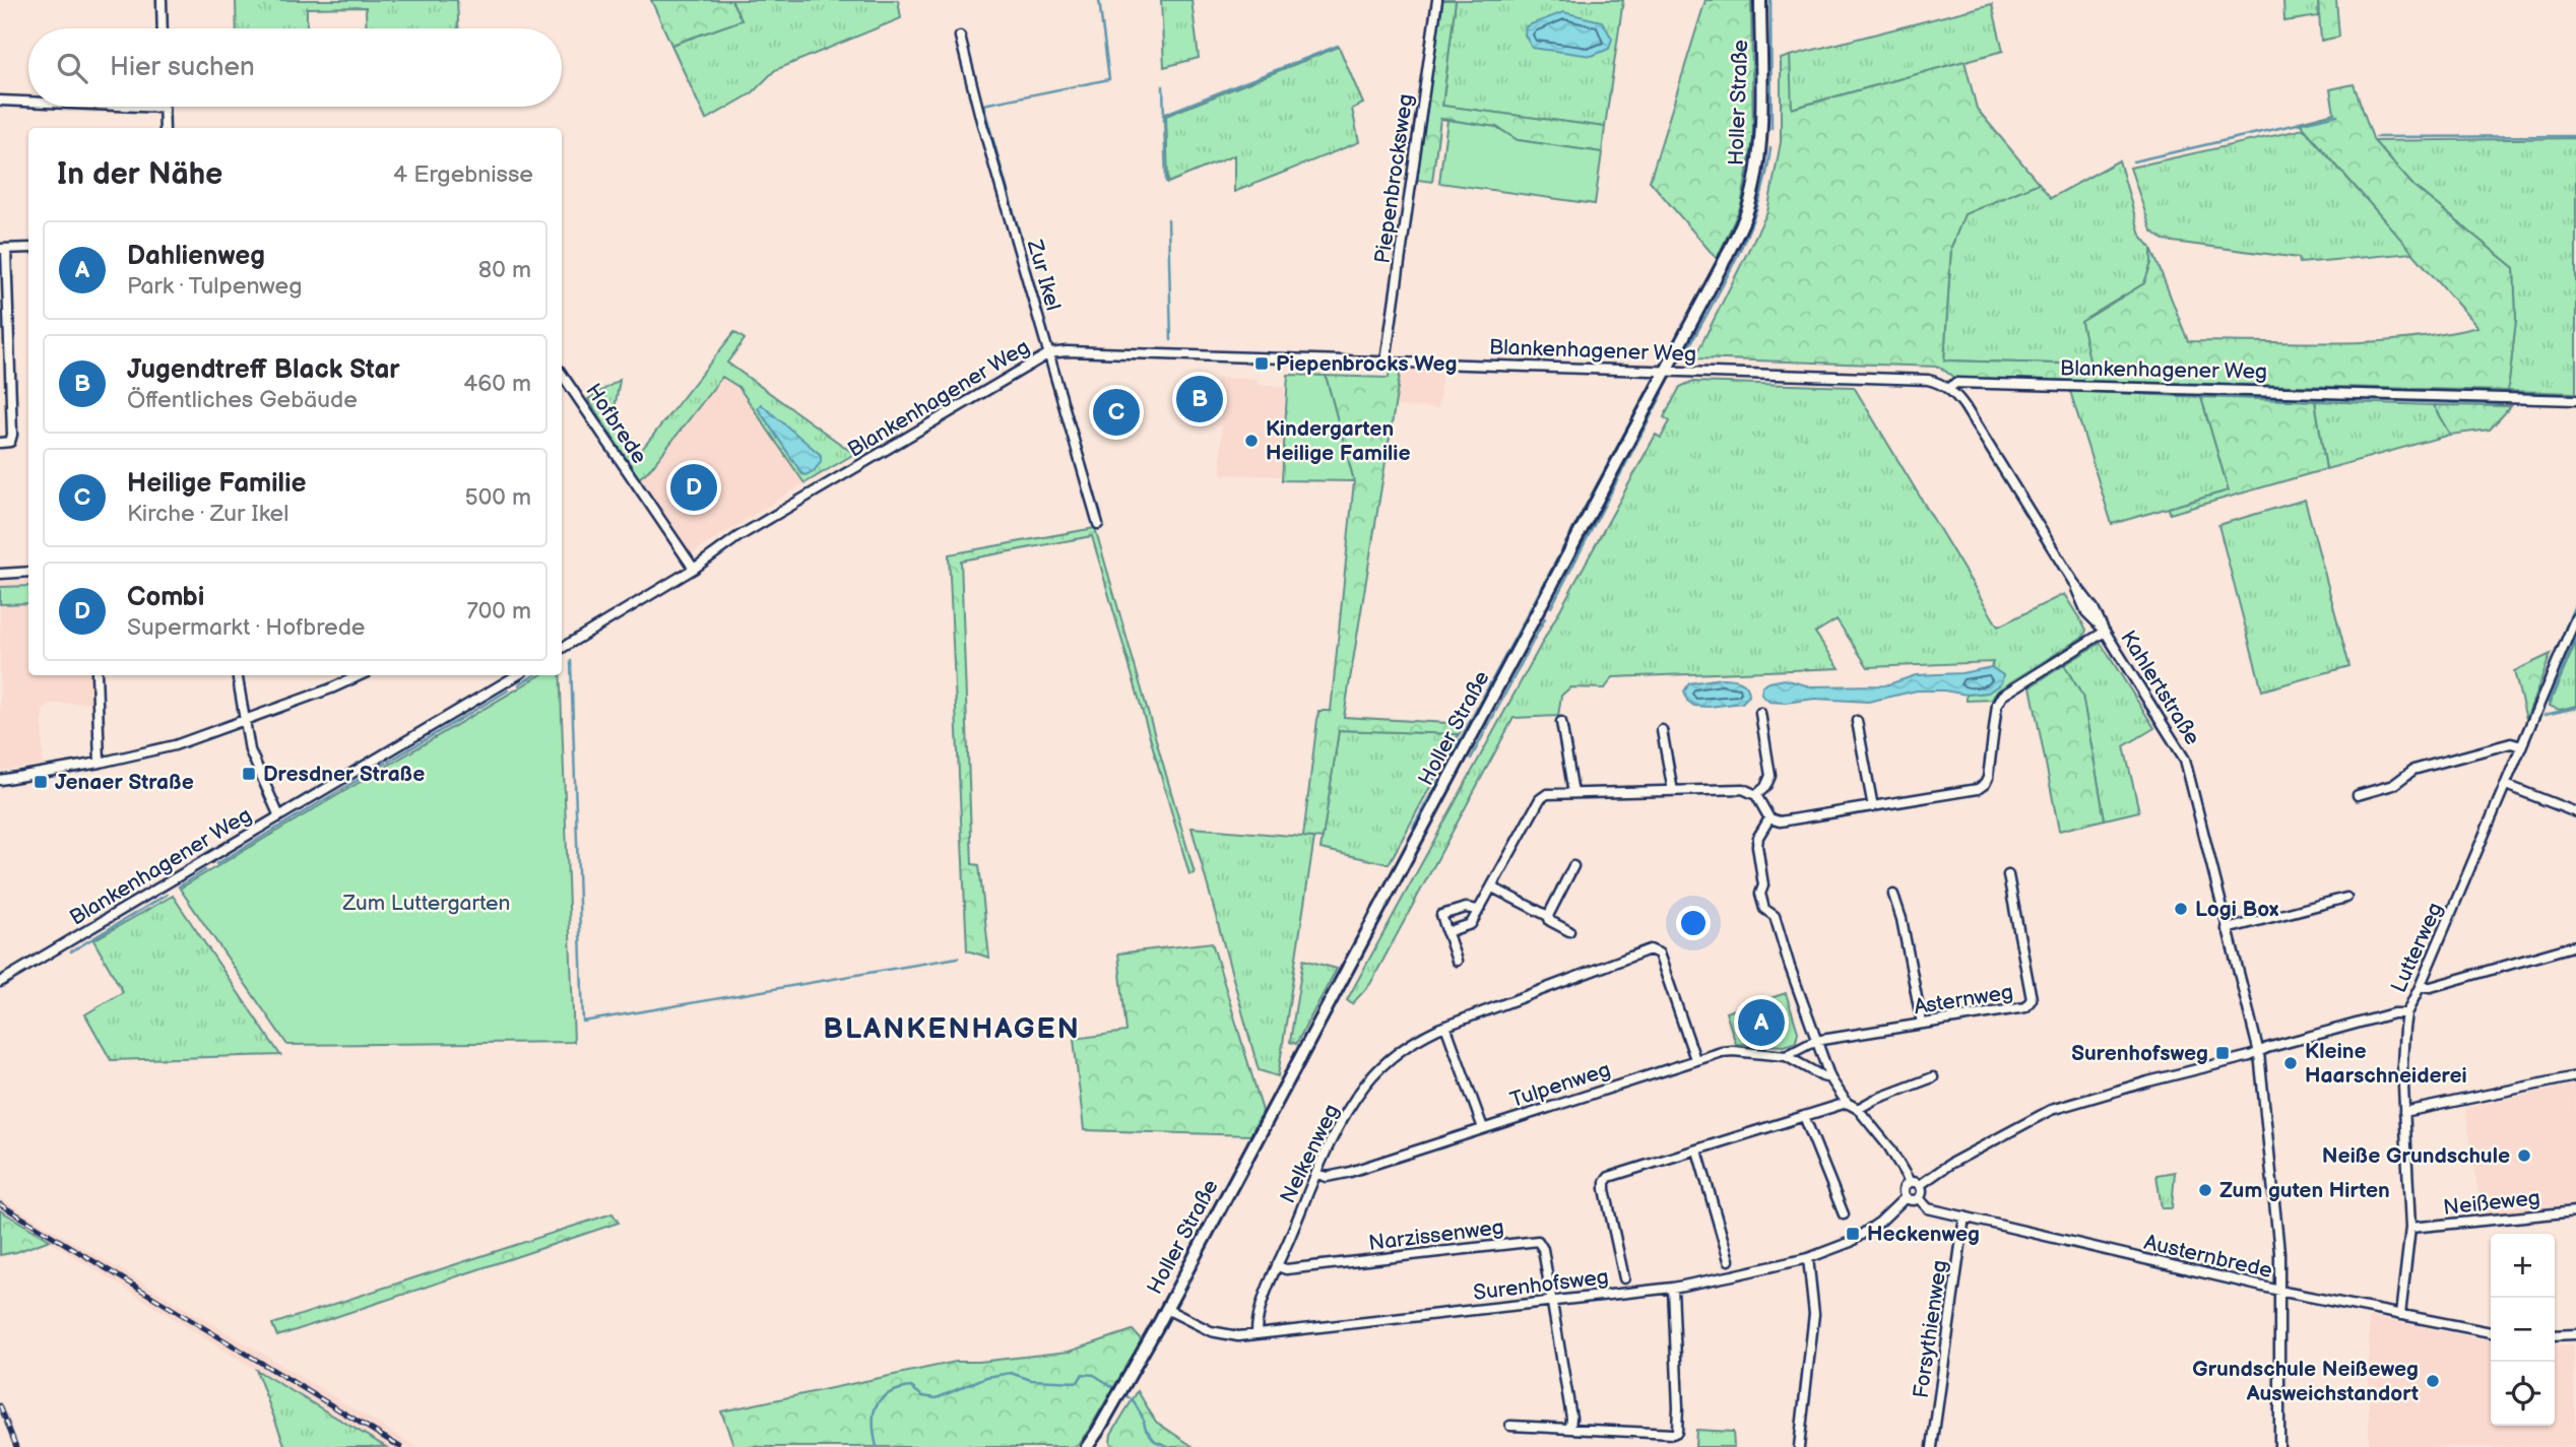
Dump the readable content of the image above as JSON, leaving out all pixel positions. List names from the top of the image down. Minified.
{"streets":{"street":["Holler Straße","Piepenbrocksweg","Zur Ikel","Blankenhagener Weg","Hofbrede","Kahlertstraße","Lutterweg","Asternweg","Tulpenweg","Nelkenweg","Neißeweg","Narzissenweg","Austernbrede","Surenhofsweg","Forsythienweg"]},"crossings":[["Holler Straße","Blankenhagener Weg"],["Holler Straße","Surenhofsweg"],["Piepenbrocksweg","Blankenhagener Weg"],["Zur Ikel","Blankenhagener Weg"],["Blankenhagener Weg","Hofbrede"],["Blankenhagener Weg","Kahlertstraße"],["Kahlertstraße","Austernbrede"],["Lutterweg","Neißeweg"],["Lutterweg","Austernbrede"],["Tulpenweg","Nelkenweg"],["Nelkenweg","Narzissenweg"],["Nelkenweg","Surenhofsweg"],["Narzissenweg","Surenhofsweg"],["Austernbrede","Surenhofsweg"],["Austernbrede","Forsythienweg"]],"districts":["BLANKENHAGEN"],"parks":["Zum Luttergarten"],"places":{"transit":["Piepenbrocks Weg","Dresdner Straße","Jenaer Straße","Surenhofsweg","Heckenweg"],"other":["Kindergarten Heilige Familie","Logi Box","Kleine Haarschneiderei","Neiße Grundschule","Zum guten Hirten","Grundschule Neißeweg Ausweichstandort"]},"page":{"search":"Hier suchen","heading":["In der Nähe","4 Ergebnisse"],"list":[{"mark":"A","name":"Dahlienweg","note":"Park · Tulpenweg","value":"80 m"},{"mark":"B","name":"Jugendtreff Black Star","note":"Öffentliches Gebäude","value":"460 m"},{"mark":"C","name":"Heilige Familie","note":"Kirche · Zur Ikel","value":"500 m"},{"mark":"D","name":"Combi","note":"Supermarkt · Hofbrede","value":"700 m"}],"pins":["B","C","D","A"],"map_buttons":["+","−"]}}
